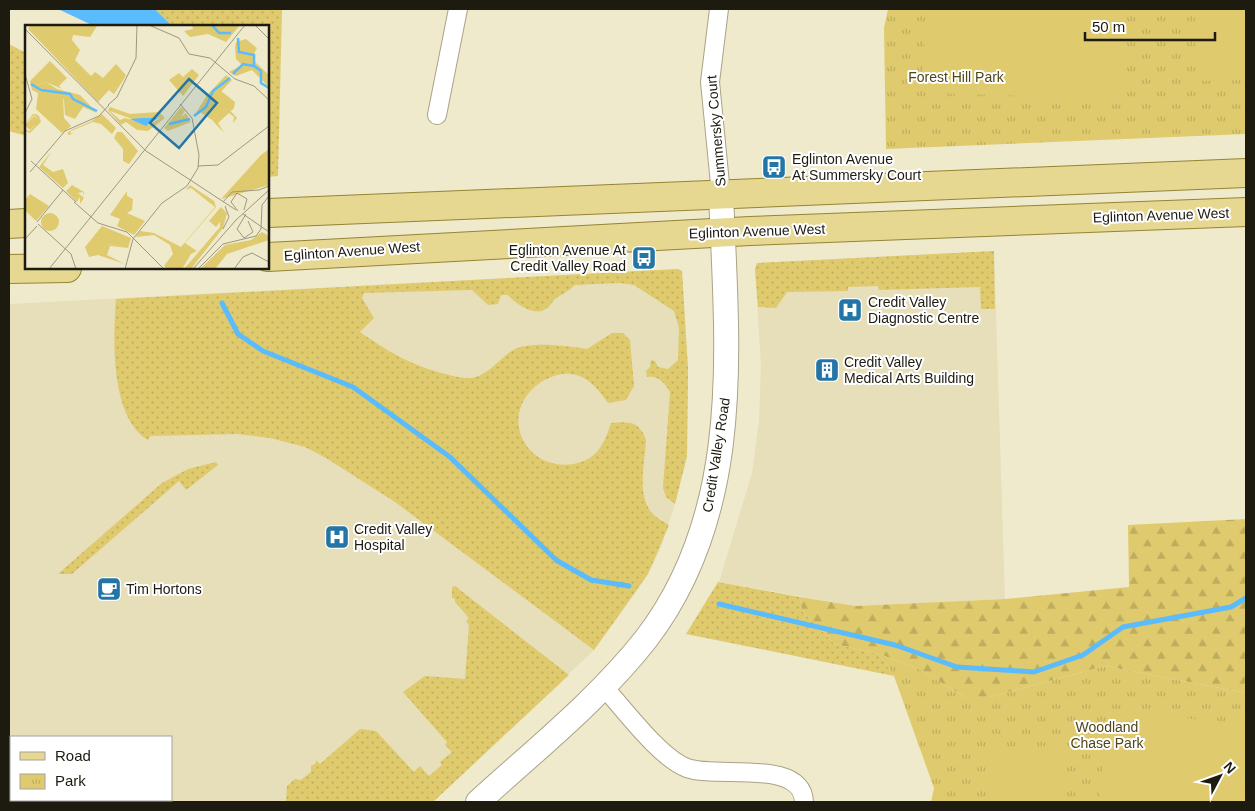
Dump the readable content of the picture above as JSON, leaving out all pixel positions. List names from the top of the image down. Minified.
{"streets":{"main road":["Eglinton Avenue West"],"street":["Summersky Court","Credit Valley Road"]},"crossings":[["Summersky Court","Credit Valley Road"],["Eglinton Avenue West","Credit Valley Road"]],"parks":["Forest Hill Park","Woodland Chase Park"],"places":{"bus stop":["Eglinton Avenue At Summersky Court","Eglinton Avenue At Credit Valley Road"],"hospital":["Credit Valley Diagnostic Centre","Credit Valley Hospital"],"building":["Credit Valley Medical Arts Building"],"cafe":["Tim Hortons"]},"legend":["Road","Park"],"scale_bar":"50 m","north":"top right"}
